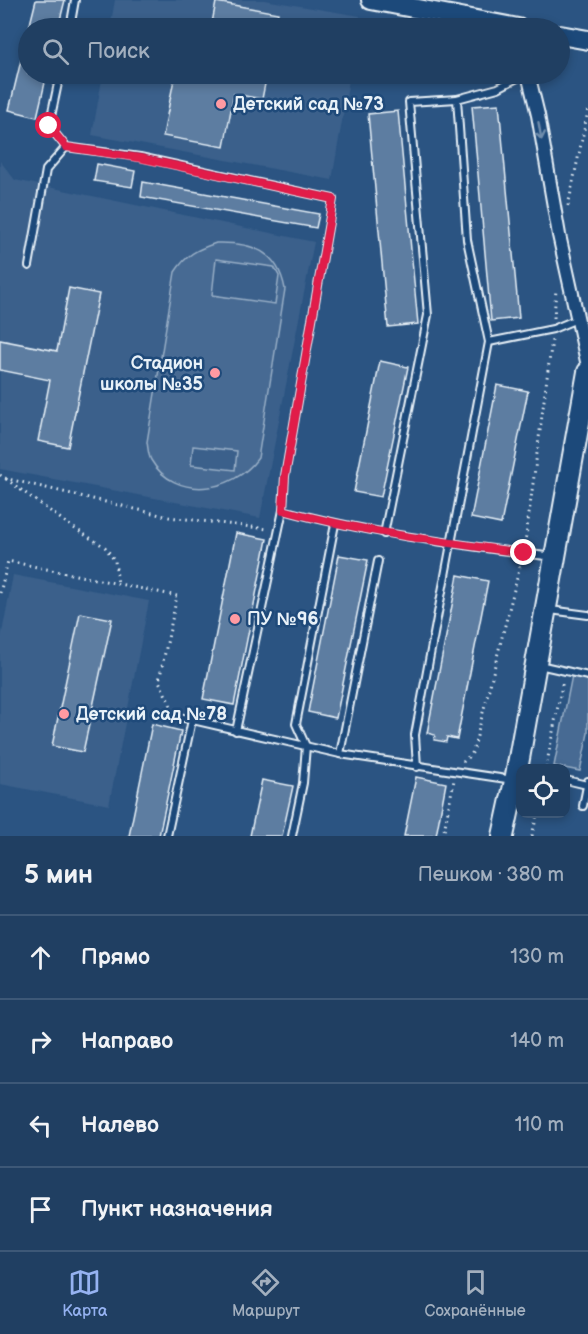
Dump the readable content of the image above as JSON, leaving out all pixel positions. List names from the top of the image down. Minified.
{"places":["Детский сад №73","Стадион школы №35","ПУ №96","Детский сад №78"],"page":{"search":"Поиск","heading":["5 мин","Пешком · 380 m"],"list":[["Прямо","130 m"],["Направо","140 m"],["Налево","110 m"],"Пункт назначения"],"nav":["Карта","Маршрут","Сохранённые"]}}
